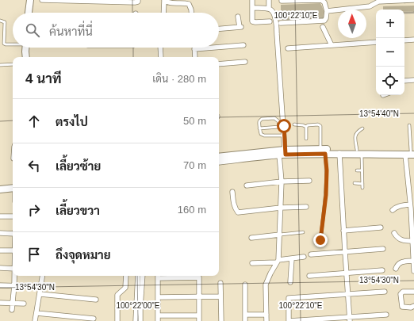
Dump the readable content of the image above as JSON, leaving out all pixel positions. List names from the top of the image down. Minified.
{"north":"top","page":{"map_buttons":["+","−"],"search":"ค้นหาที่นี่","heading":["4 นาที","เดิน · 280 m"],"list":[["ตรงไป","50 m"],["เลี้ยวซ้าย","70 m"],["เลี้ยวขวา","160 m"],"ถึงจุดหมาย"]},"coordinates":["100°22'10\"E","13°54'40\"N","13°54'30\"N","100°22'00\"E"]}
